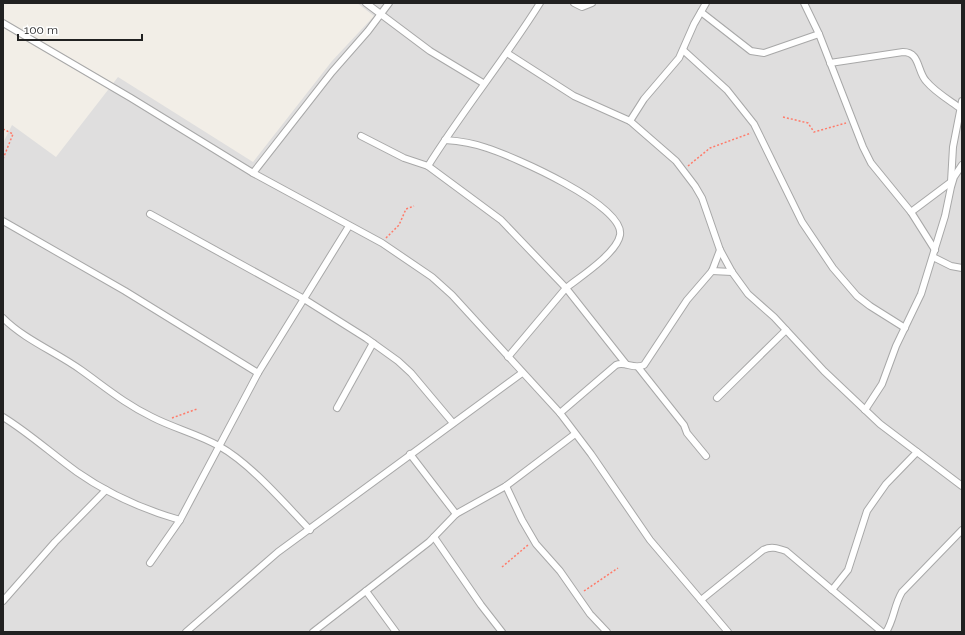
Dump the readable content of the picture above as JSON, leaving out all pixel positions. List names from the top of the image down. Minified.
{"scale_bar":"100 m"}
